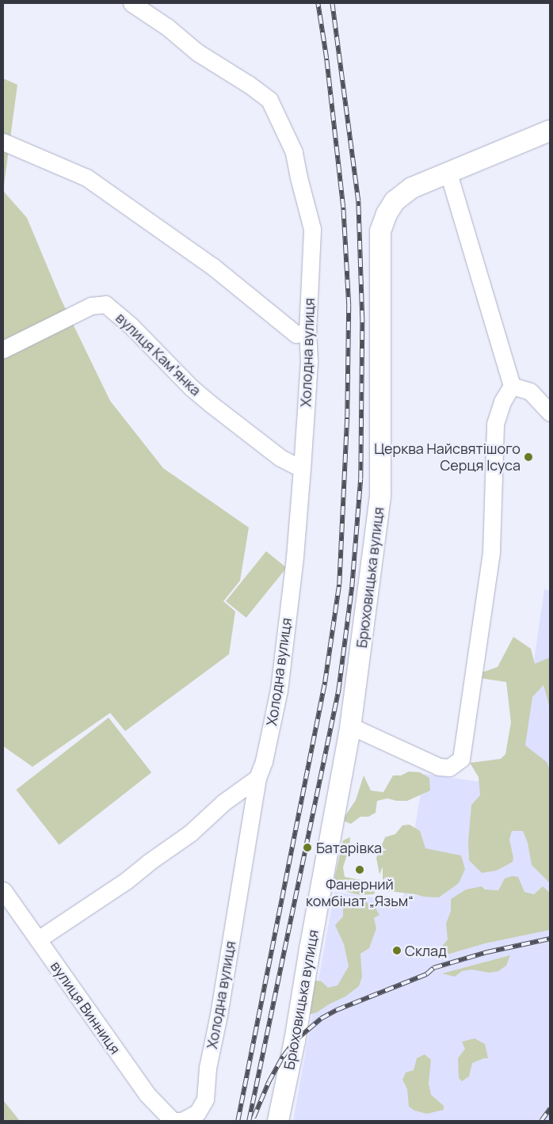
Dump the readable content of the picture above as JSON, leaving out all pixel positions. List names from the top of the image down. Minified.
{"streets":{"main road":["Брюховицька вулиця"],"street":["Холодна вулиця","вулиця Камʼянка","вулиця Винниця"]},"crossings":[["Холодна вулиця","вулиця Камʼянка"],["Холодна вулиця","вулиця Винниця"]],"places":["Церква Найсвятішого Серця Ісуса","Батарівка","Фанерний комбінат „Язьм“","Склад"]}
